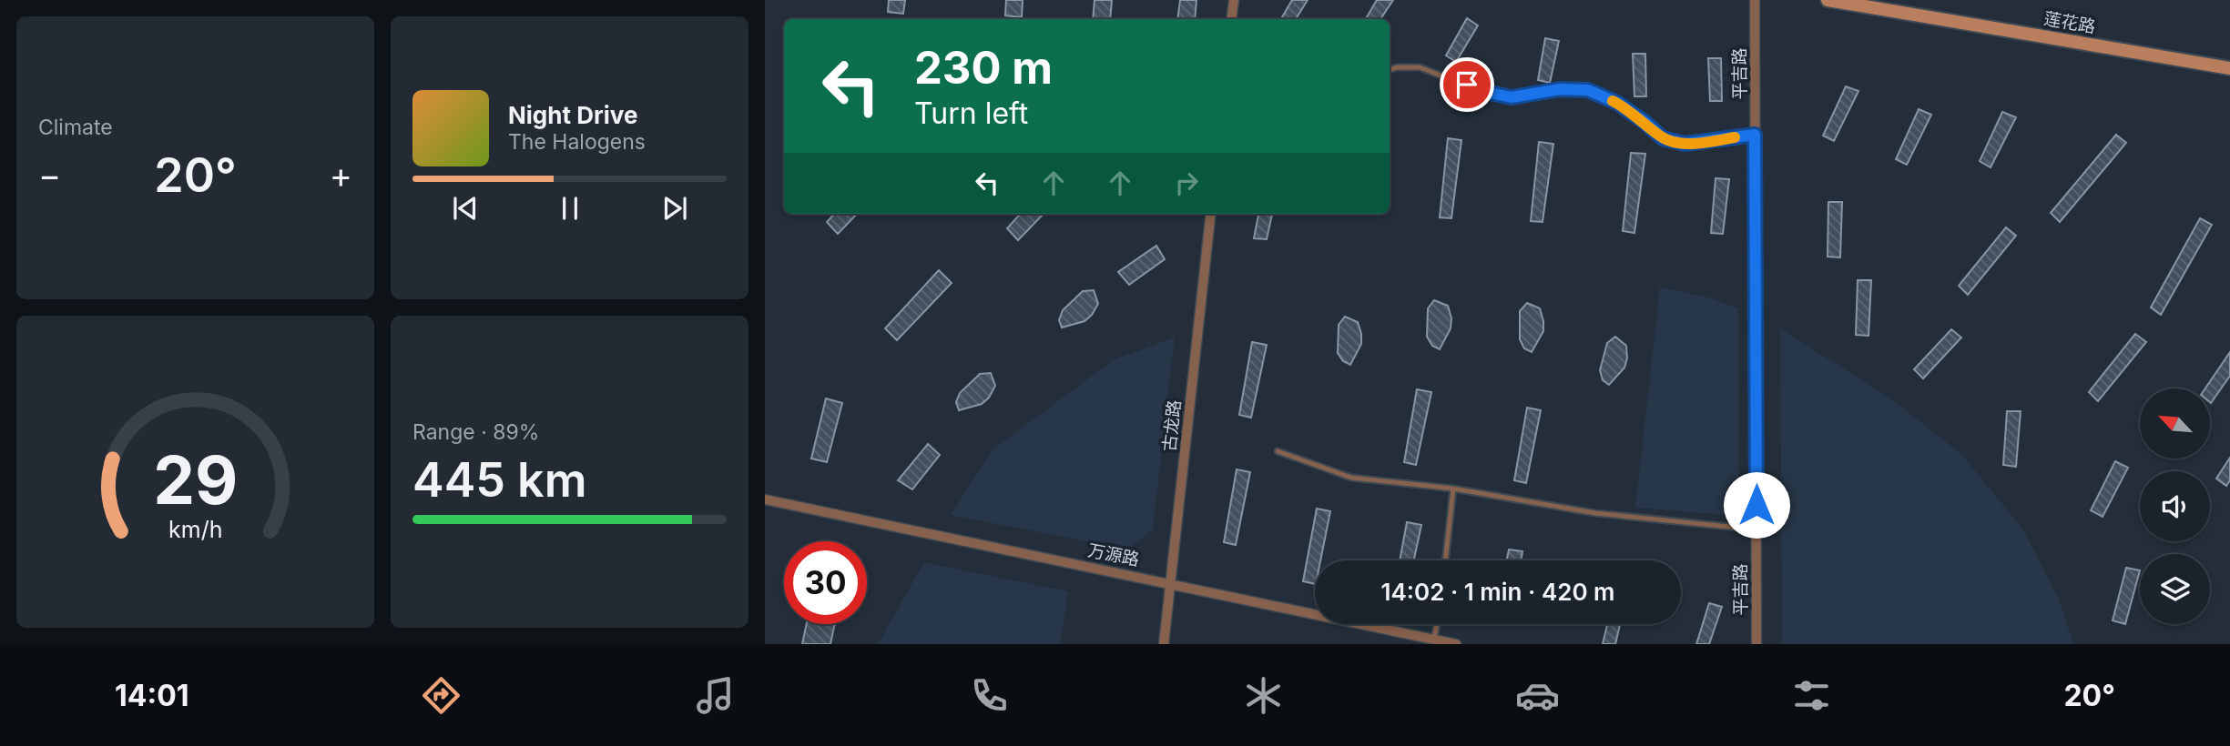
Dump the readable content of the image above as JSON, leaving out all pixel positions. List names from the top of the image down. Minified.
{"streets":{"main road":["莲花路"],"street":["平吉路","古龙路","万源路"]},"crossings":[["古龙路","万源路"]],"north":"top left","page":{"tile":["Climate",["Range · 89%","445 km"]],"turn":["230 m","Turn left"],"song":["Night Drive","The Halogens"],"heat":["−","20°","+"],"limit":"30","trip":"14:02 · 1 min · 420 m","tabs":["14:01","20°"],"gauge":["29","km/h"]}}
